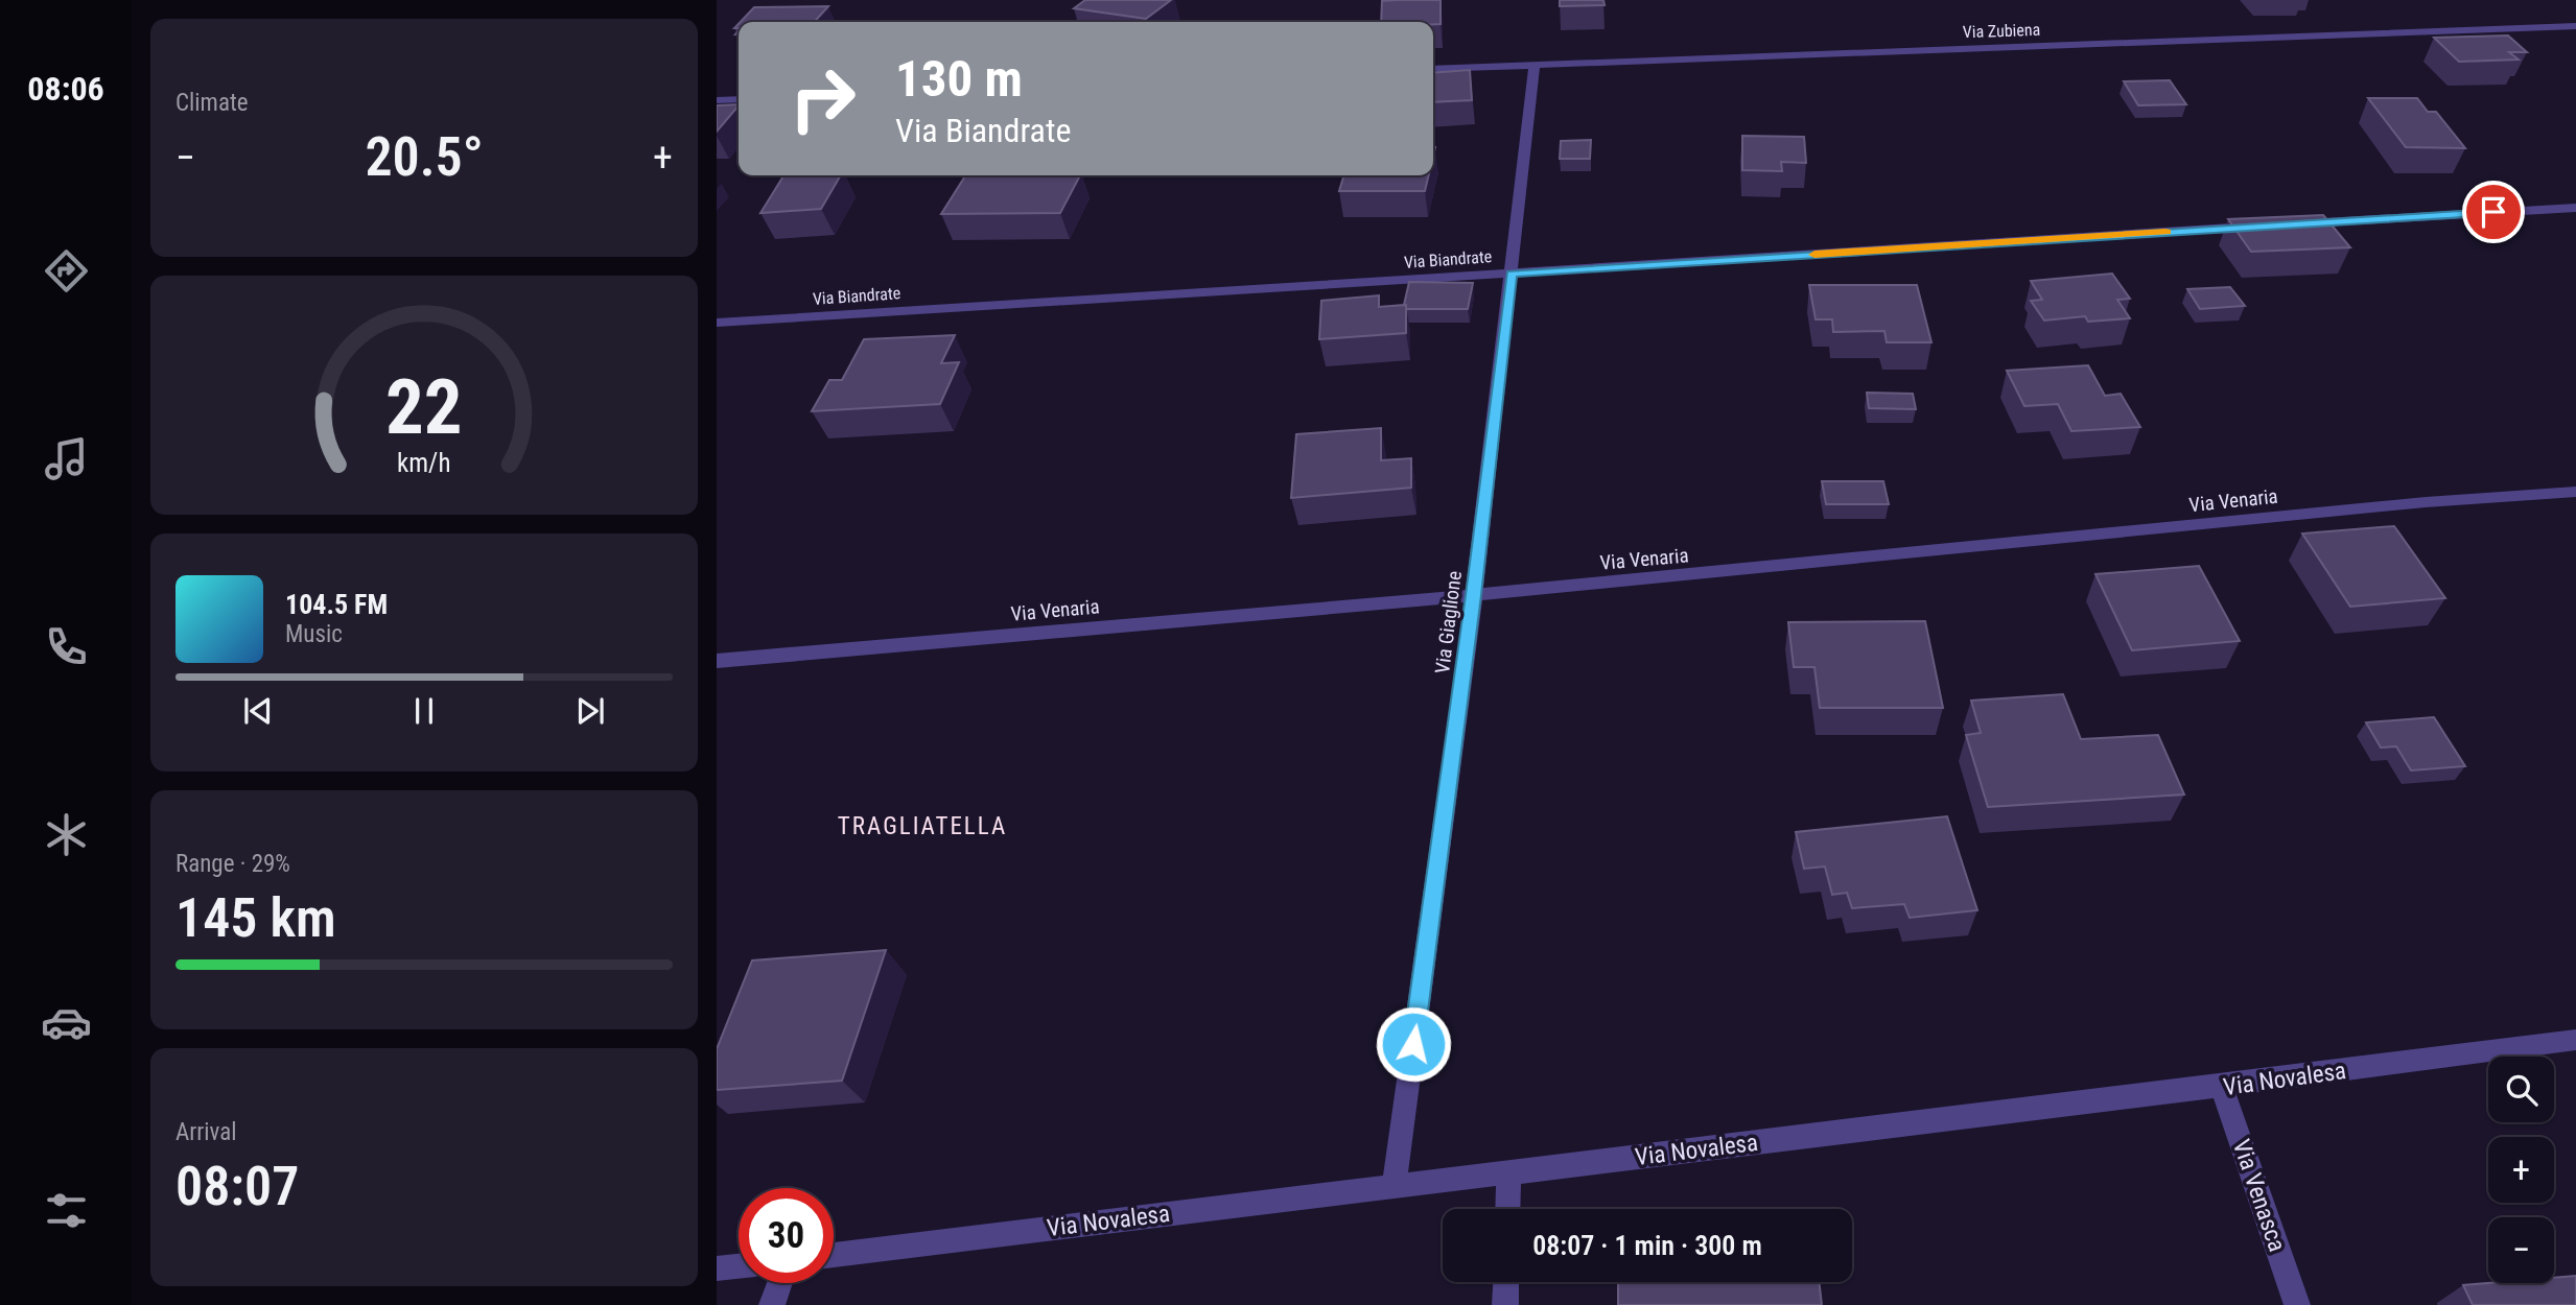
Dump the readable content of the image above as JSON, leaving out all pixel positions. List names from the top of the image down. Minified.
{"streets":{"street":["Via Zubiena","Via Biandrate","Via Venaria","Via Giaglione","Via Novalesa","Via Venasca"]},"crossings":[["Via Zubiena","Via Giaglione"],["Via Biandrate","Via Giaglione"],["Via Venaria","Via Giaglione"],["Via Giaglione","Via Novalesa"],["Via Novalesa","Via Venasca"]],"districts":["TRAGLIATELLA"],"page":{"tabs":"08:06","tile":["Climate",["Range · 29%","145 km"],["Arrival","08:07"]],"turn":["130 m","Via Biandrate"],"heat":["−","20.5°","+"],"song":["104.5 FM","Music"],"map_buttons":["+","−"],"limit":"30","trip":"08:07 · 1 min · 300 m","gauge":["22","km/h"]}}
